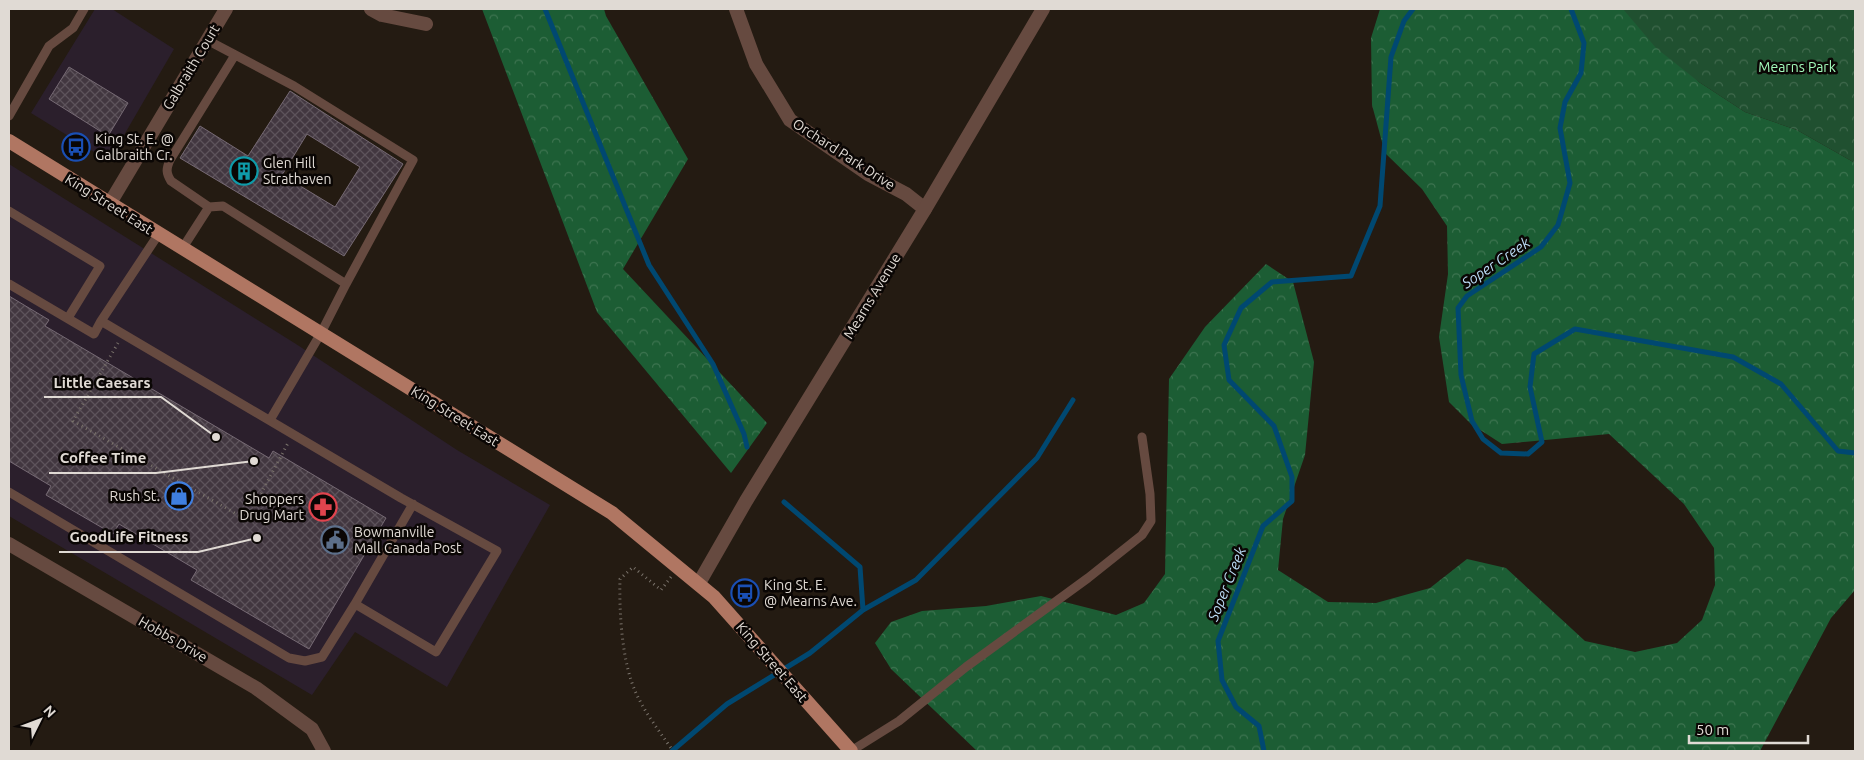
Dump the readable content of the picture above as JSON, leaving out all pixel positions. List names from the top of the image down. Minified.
{"streets":{"main road":["King Street East"],"street":["Galbraith Court","Orchard Park Drive","Mearns Avenue","Hobbs Drive"]},"crossings":[["Galbraith Court","King Street East"],["Orchard Park Drive","Mearns Avenue"],["King Street East","Mearns Avenue"]],"water":["Soper Creek"],"parks":["Mearns Park"],"places":{"bus stop":["King St. E. @ Galbraith Cr.","King St. E. @ Mearns Ave."],"building":["Glen Hill Strathaven"],"other":["Little Caesars","Coffee Time","GoodLife Fitness"],"shop":["Rush St."],"pharmacy":["Shoppers Drug Mart"],"public building":["Bowmanville Mall Canada Post"]},"scale_bar":"50 m","north":"top right"}
